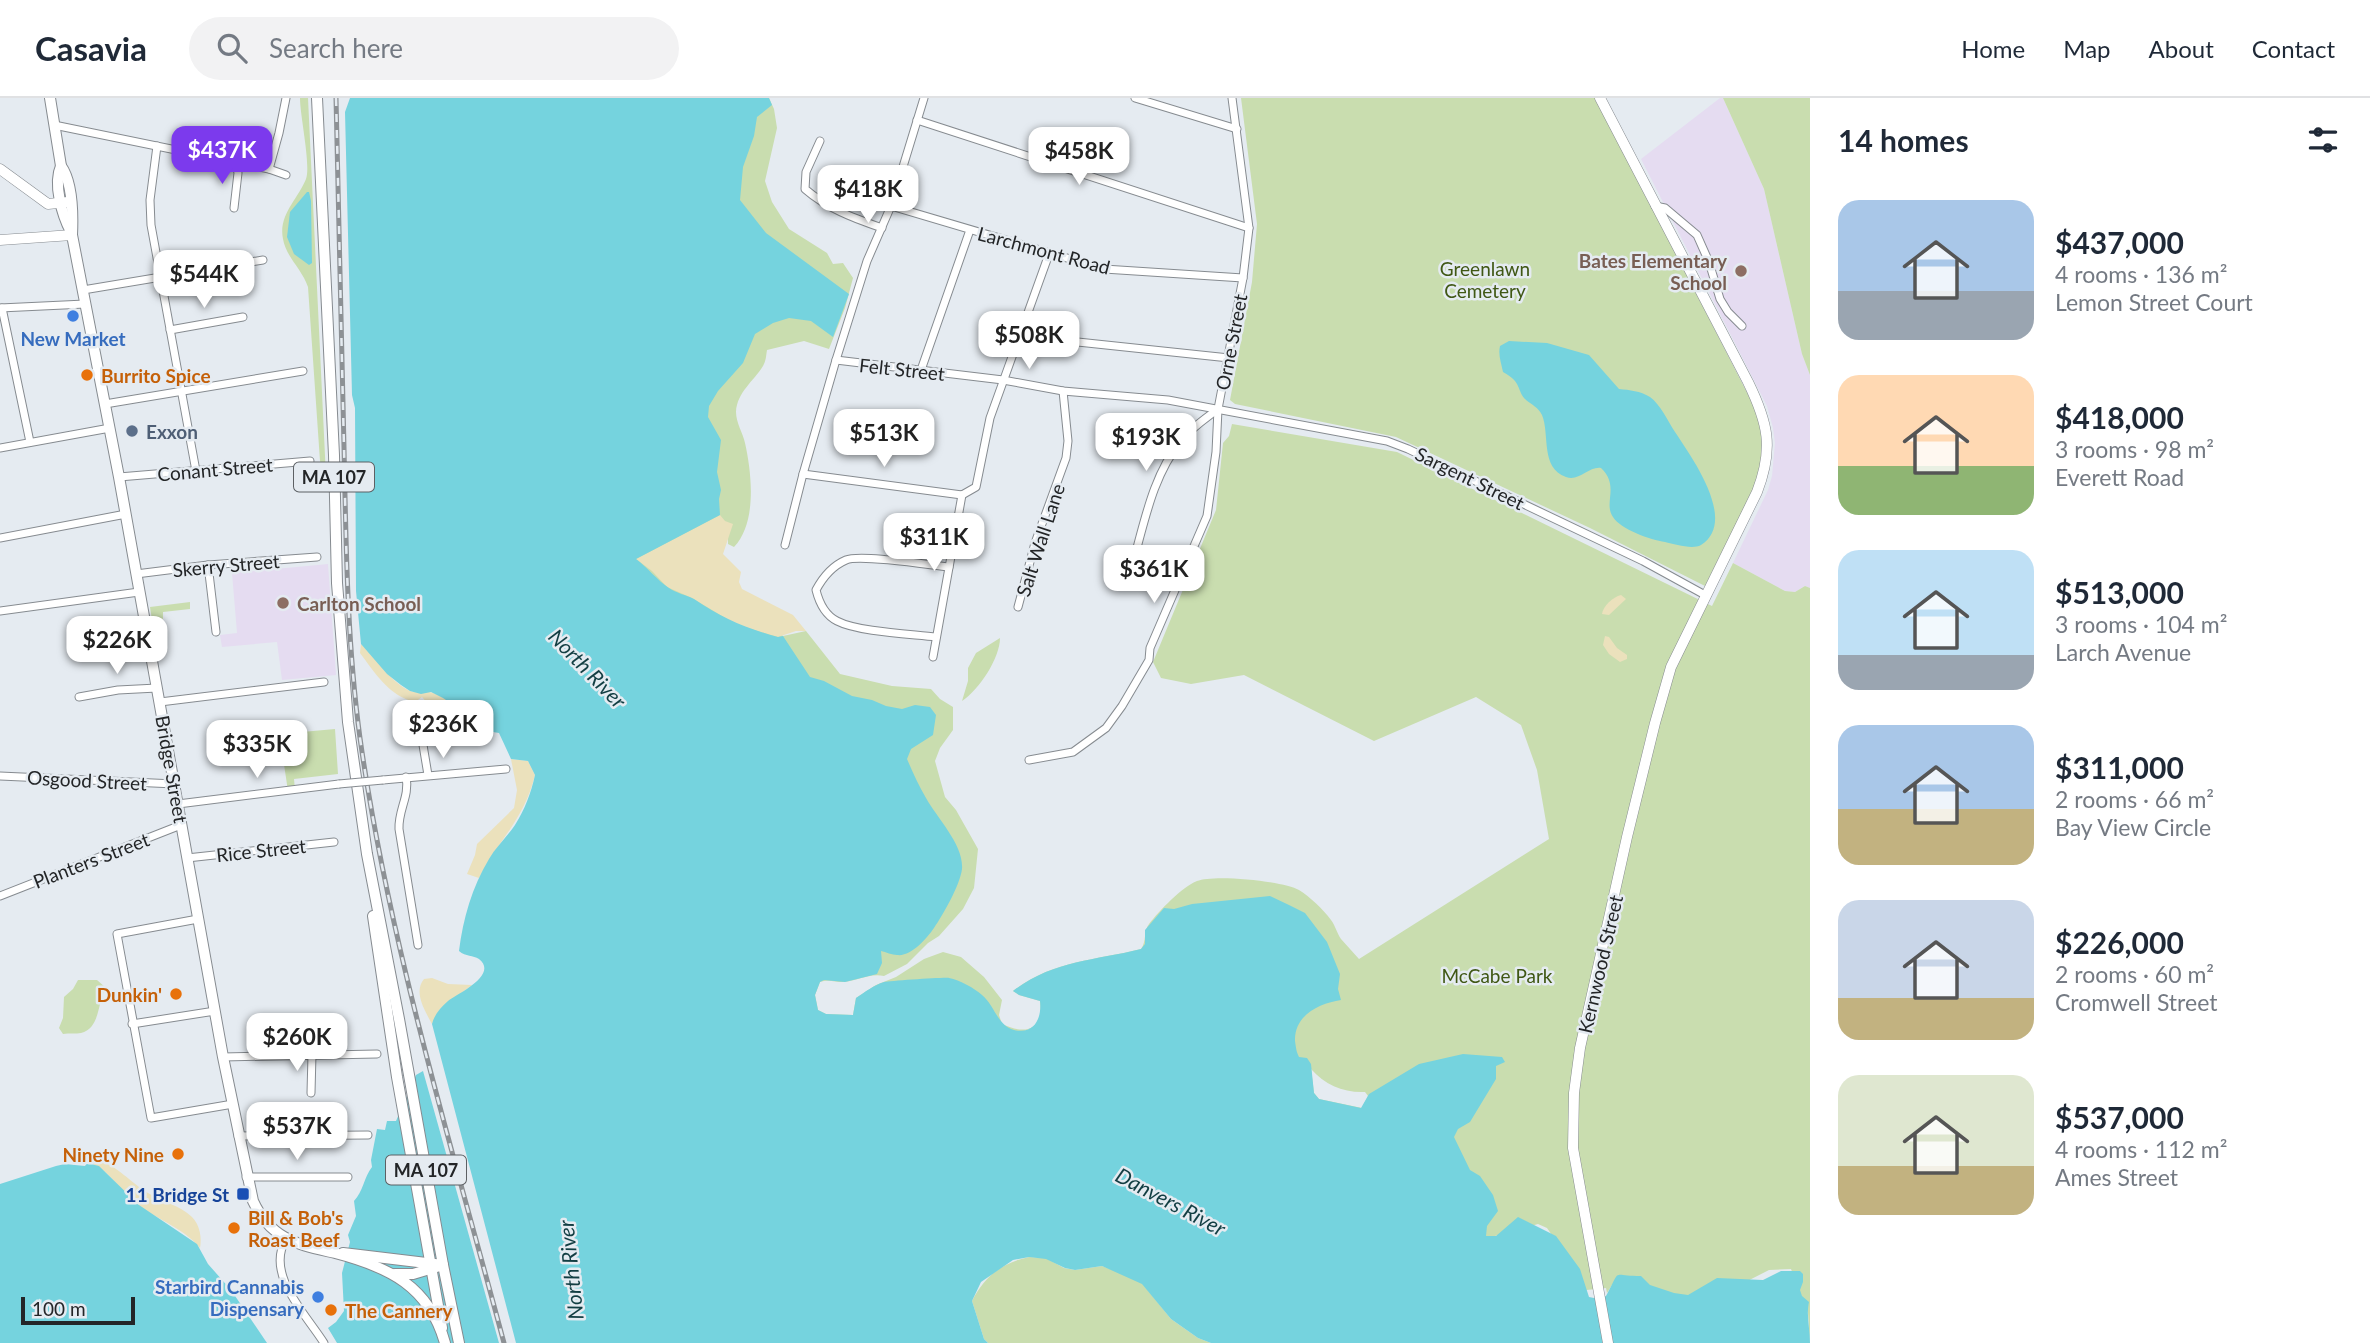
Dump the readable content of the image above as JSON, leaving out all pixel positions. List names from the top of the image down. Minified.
{"streets":{"main road":["MA 107","Bridge Street","Kernwood Street"],"street":["Larchmont Road","Orne Street","Felt Street","Conant Street","Sargent Street","Salt Wall Lane","Skerry Street","Osgood Street","Rice Street","Planters Street"]},"crossings":[["Larchmont Road","Orne Street"],["Orne Street","Felt Street"],["Orne Street","Sargent Street"],["Felt Street","Sargent Street"],["Felt Street","Salt Wall Lane"],["Conant Street","Bridge Street"],["MA 107","Bridge Street"],["Sargent Street","Kernwood Street"],["Skerry Street","Bridge Street"],["Bridge Street","Osgood Street"],["Bridge Street","Rice Street"],["Bridge Street","Planters Street"]],"water":["North River","Danvers River"],"parks":["Greenlawn Cemetery","McCabe Park"],"places":{"other":["Bates Elementary School","New Market","Burrito Spice","Exxon","Carlton School","Dunkin'","Ninety Nine","Bill & Bob's Roast Beef","Starbird Cannabis Dispensary","The Cannery"],"transit":["11 Bridge St"]},"scale_bar":"100 m","page":{"header":"Casavia","search":"Search here","nav":["Home","Map","About","Contact"],"heading":"14 homes","price":["$437K","$458K","$418K","$544K","$508K","$513K","$193K","$311K","$361K","$226K","$236K","$335K","$260K","$537K"],"list":[{"name":"$437,000","note":"4 rooms · 136 m² · Lemon Street Court"},{"name":"$418,000","note":"3 rooms · 98 m² · Everett Road"},{"name":"$513,000","note":"3 rooms · 104 m² · Larch Avenue"},{"name":"$311,000","note":"2 rooms · 66 m² · Bay View Circle"},{"name":"$226,000","note":"2 rooms · 60 m² · Cromwell Street"},{"name":"$537,000","note":"4 rooms · 112 m² · Ames Street"}],"scale":"100 m"}}
